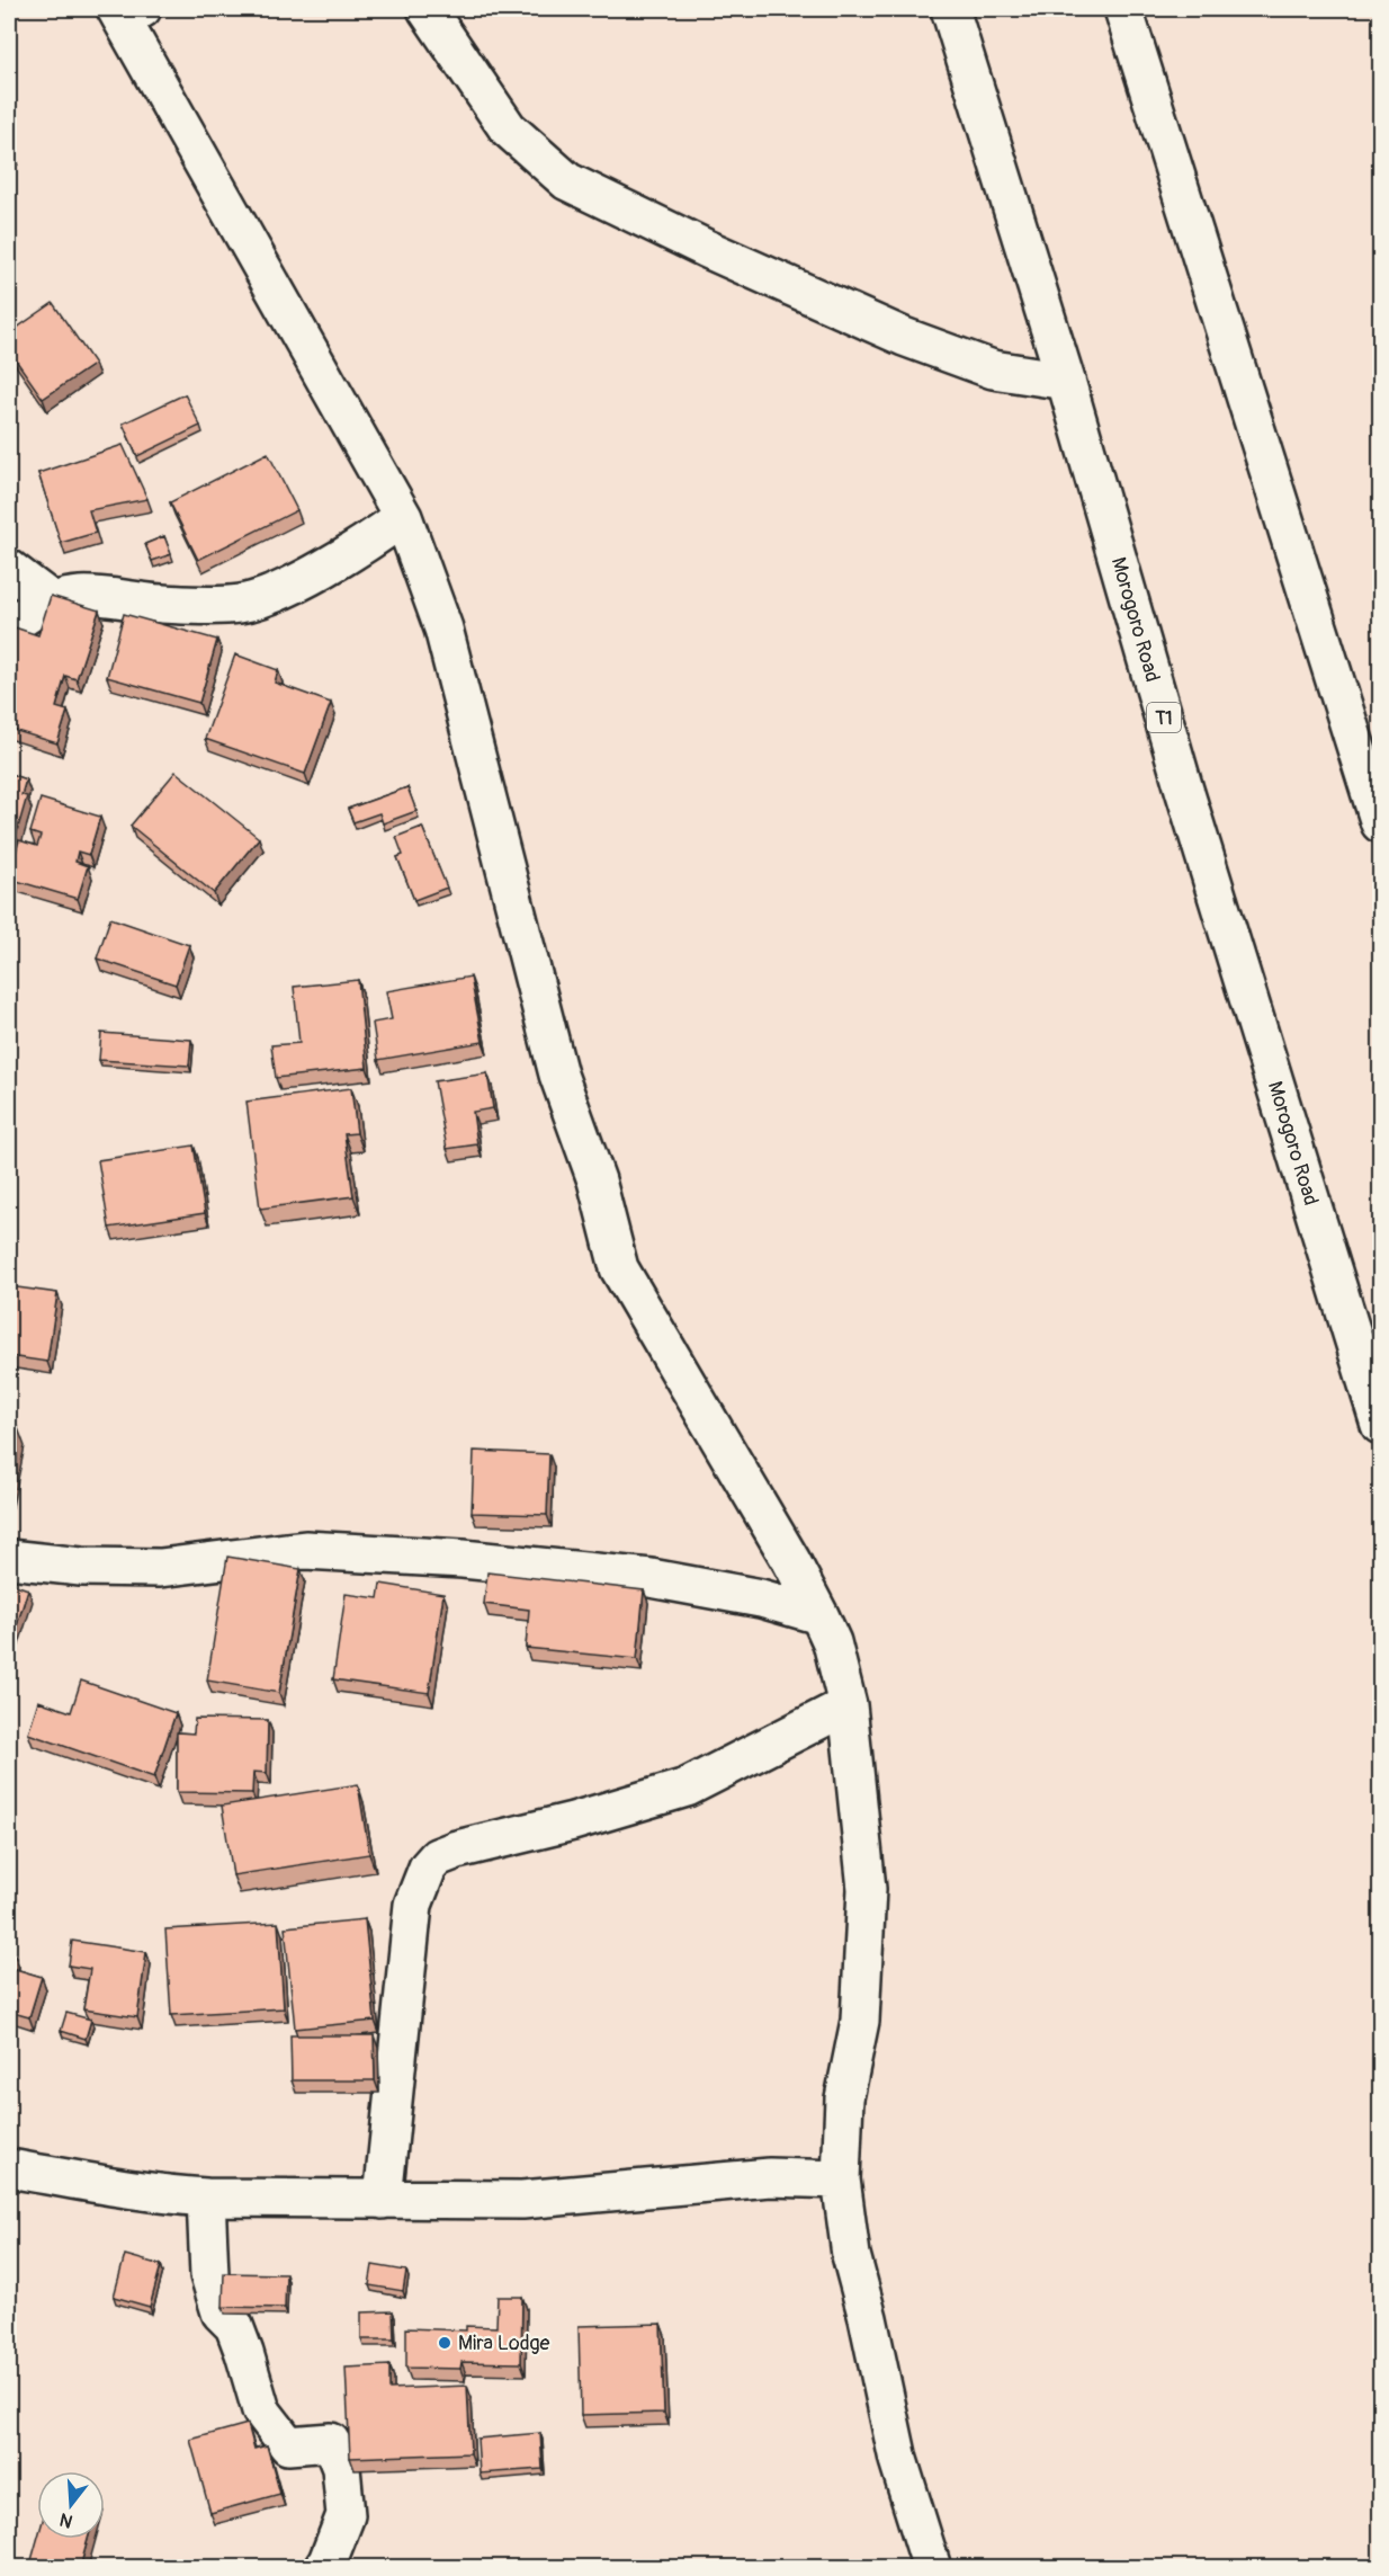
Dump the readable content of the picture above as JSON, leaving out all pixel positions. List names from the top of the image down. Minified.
{"streets":{"main road":["Morogoro Road","T1"]},"places":["Mira Lodge"],"north":"bottom"}
